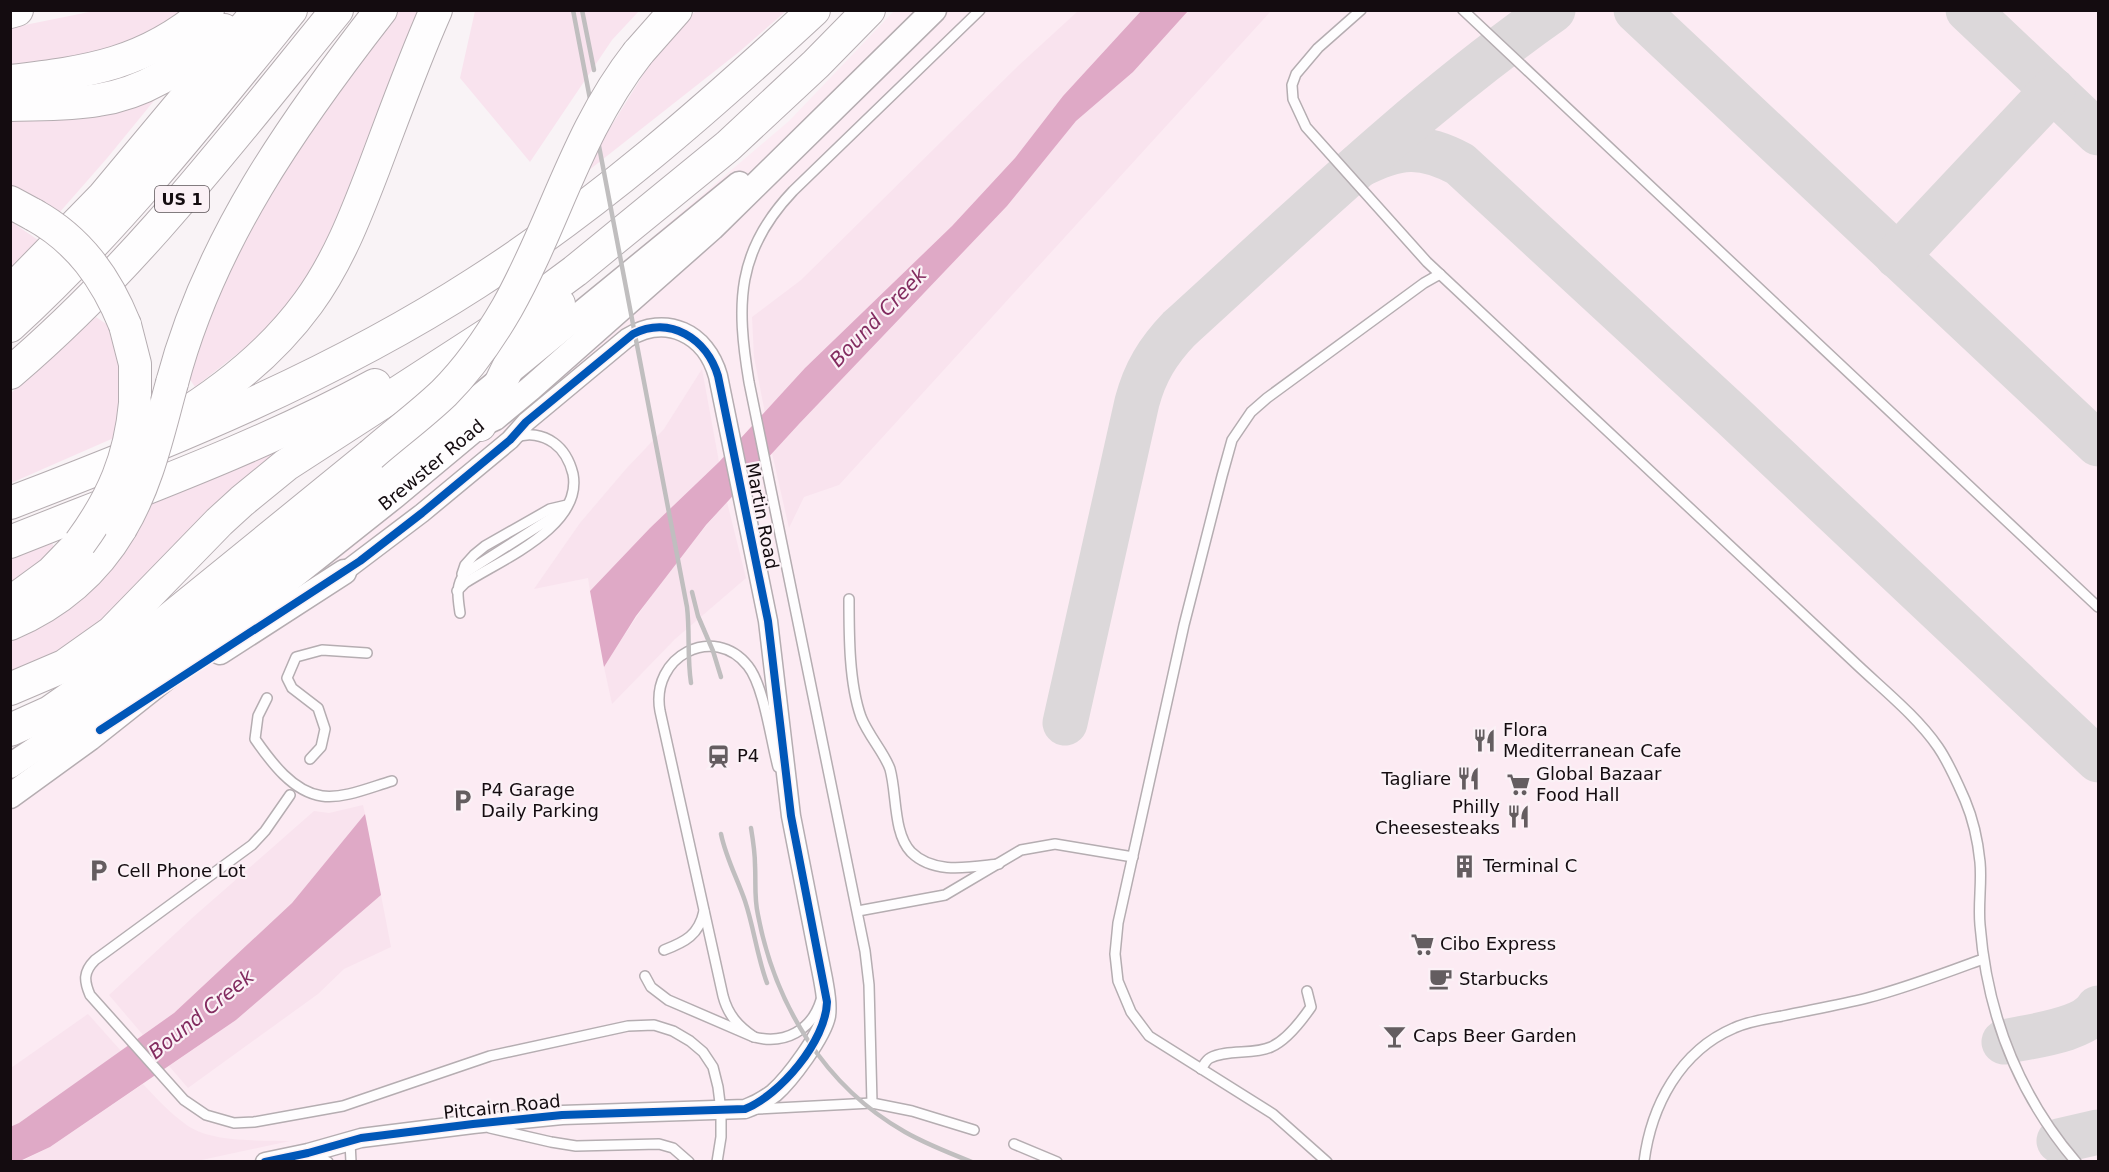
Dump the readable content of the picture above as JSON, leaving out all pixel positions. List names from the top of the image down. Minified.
{"streets":{"highway":["US 1"],"street":["Brewster Road","Martin Road","Pitcairn Road"]},"crossings":[["Martin Road","Pitcairn Road"]],"water":["Bound Creek"],"places":{"restaurant":["Flora Mediterranean Cafe","Tagliare","Philly Cheesesteaks"],"station":["P4"],"supermarket":["Global Bazaar Food Hall","Cibo Express"],"parking":["P4 Garage Daily Parking","Cell Phone Lot"],"building":["Terminal C"],"cafe":["Starbucks"],"bar":["Caps Beer Garden"]}}
